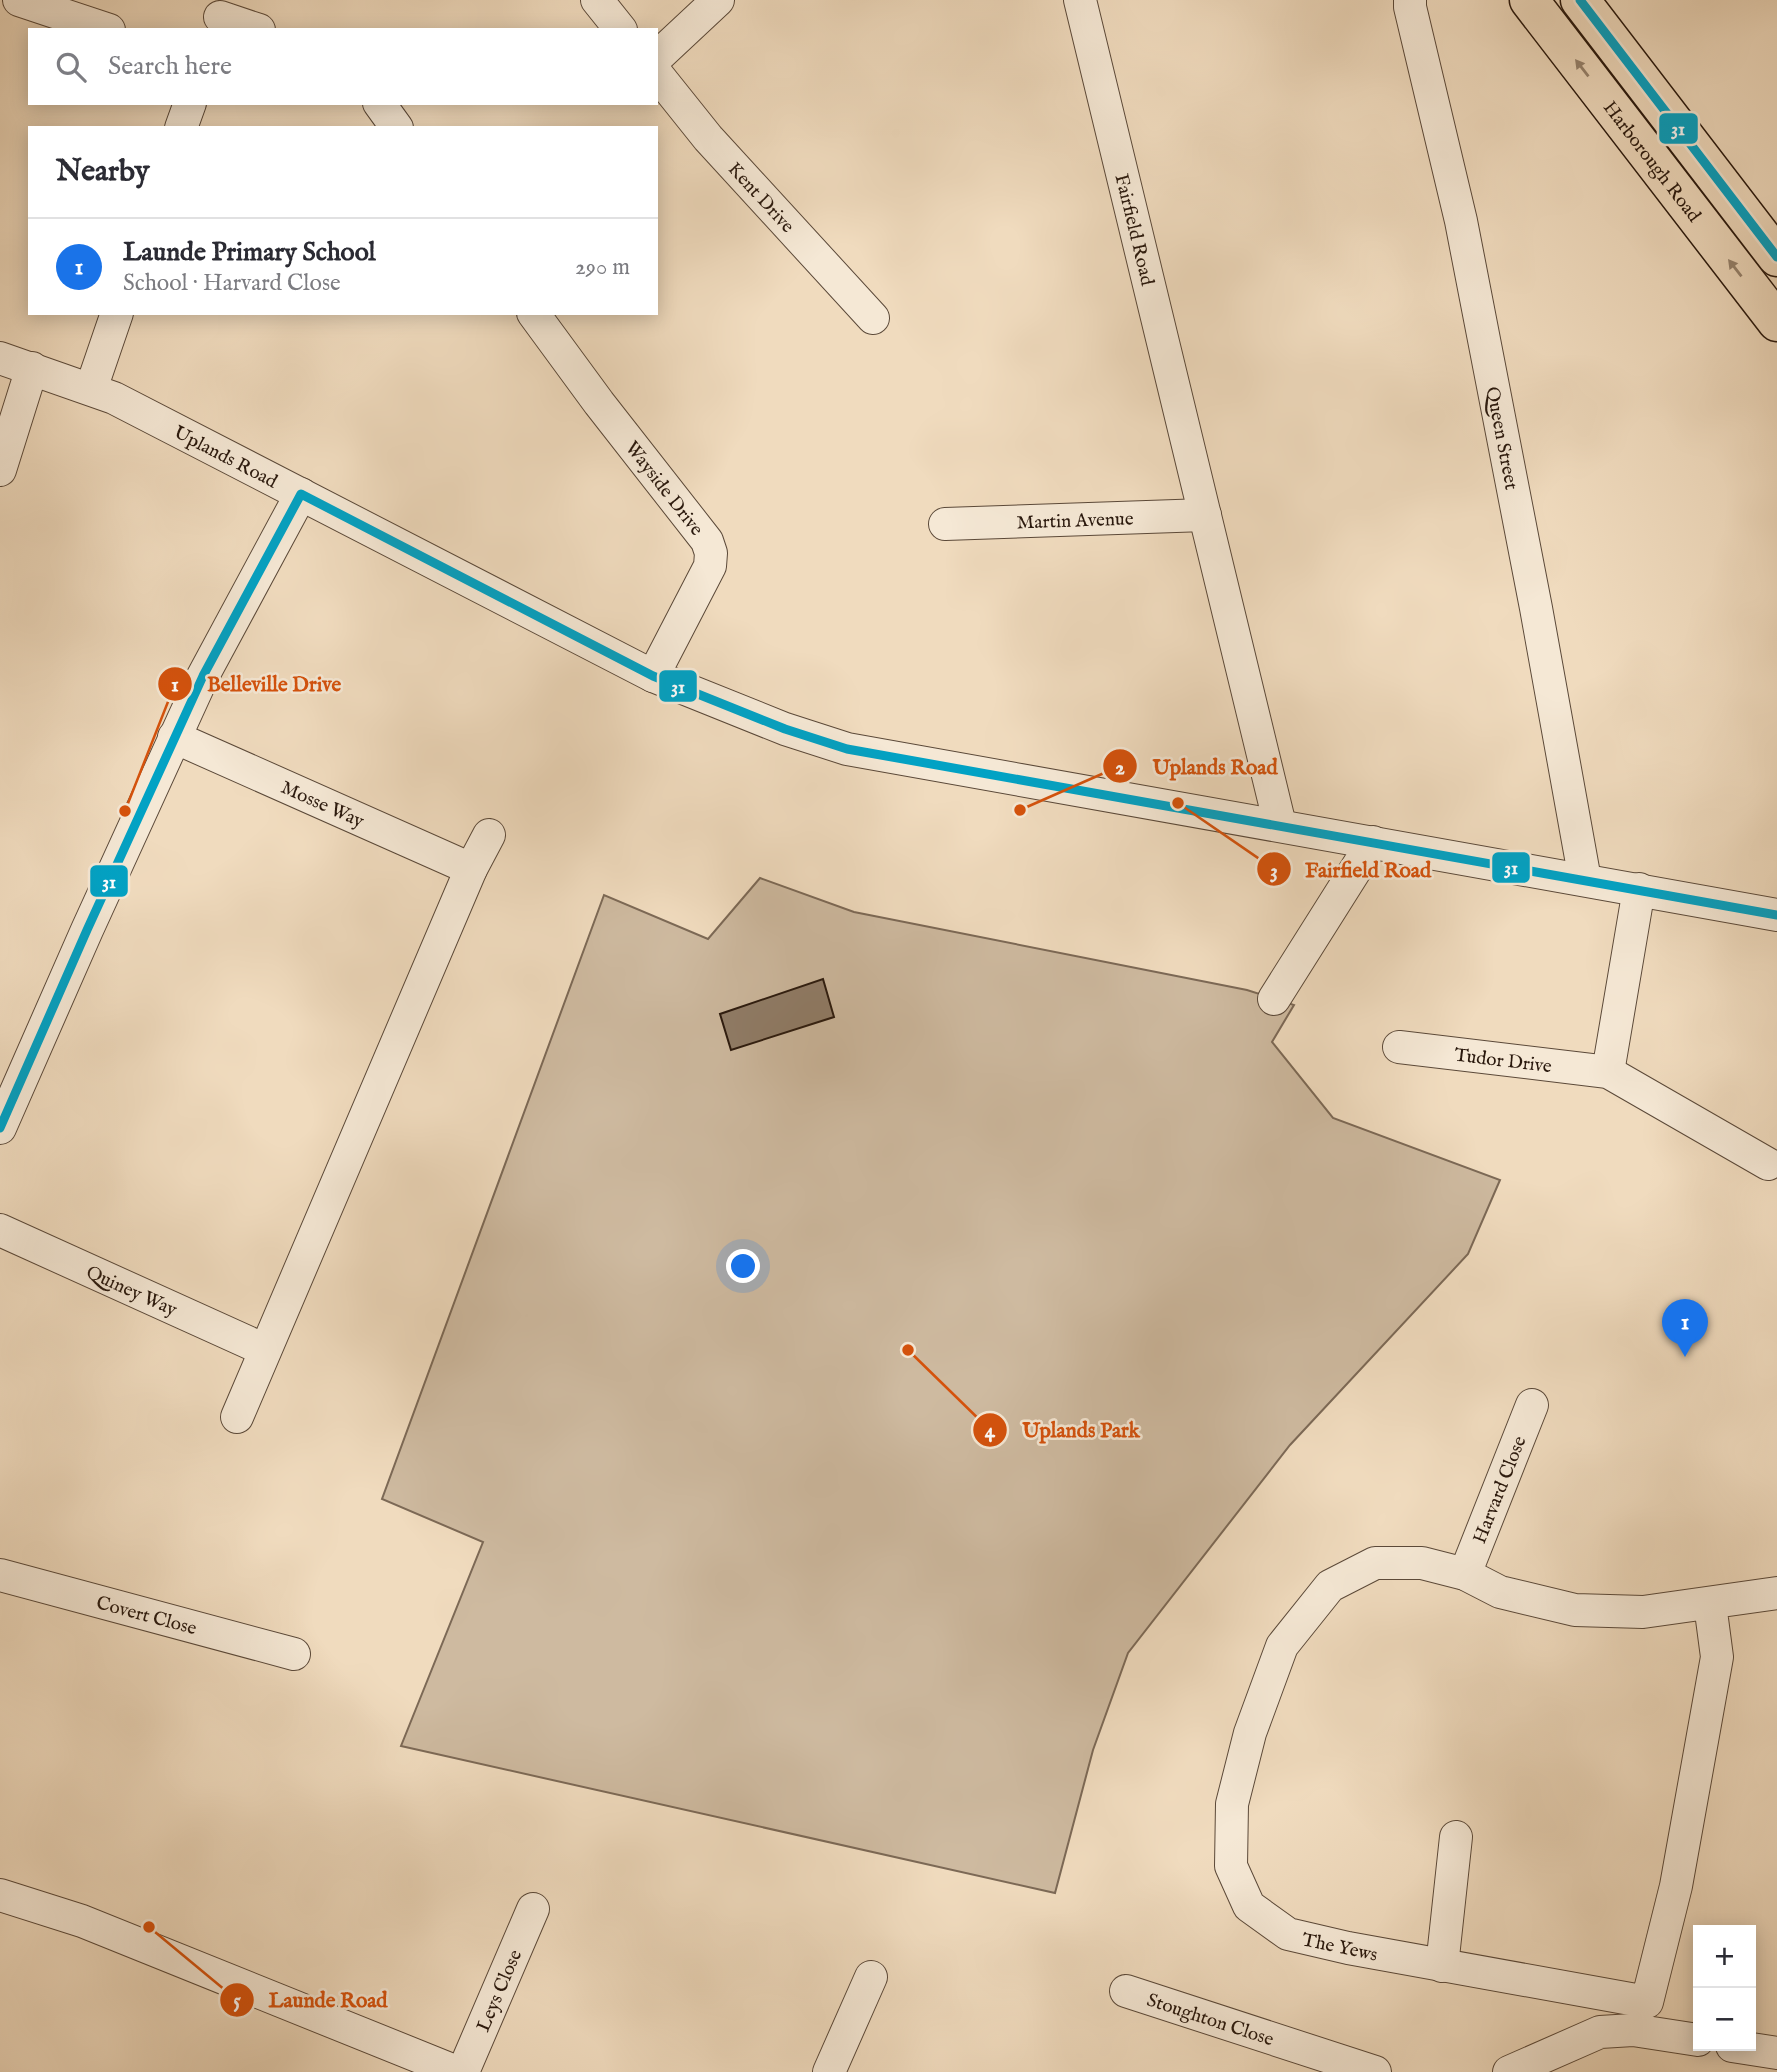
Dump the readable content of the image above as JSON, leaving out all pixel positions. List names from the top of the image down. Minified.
{"streets":{"highway":["Harborough Road"],"street":["Kent Drive","Fairfield Road","Queen Street","Uplands Road","Wayside Drive","Martin Avenue","Mosse Way","Tudor Drive","Quiney Way","Harvard Close","Covert Close","The Yews","Leys Close","Stoughton Close"]},"crossings":[["Fairfield Road","Uplands Road"],["Fairfield Road","Martin Avenue"],["Queen Street","Uplands Road"],["Uplands Road","Wayside Drive"],["Harvard Close","The Yews"]],"places":["Fairfield Road","Uplands Road","Belleville Drive","Uplands Park","Launde Road"],"lines":["transit line 31"],"page":{"search":"Search here","heading":"Nearby","list":[{"mark":"1","name":"Launde Primary School","note":"School · Harvard Close","value":"290 m"}],"pins":"1","map_buttons":["+","−"]}}
